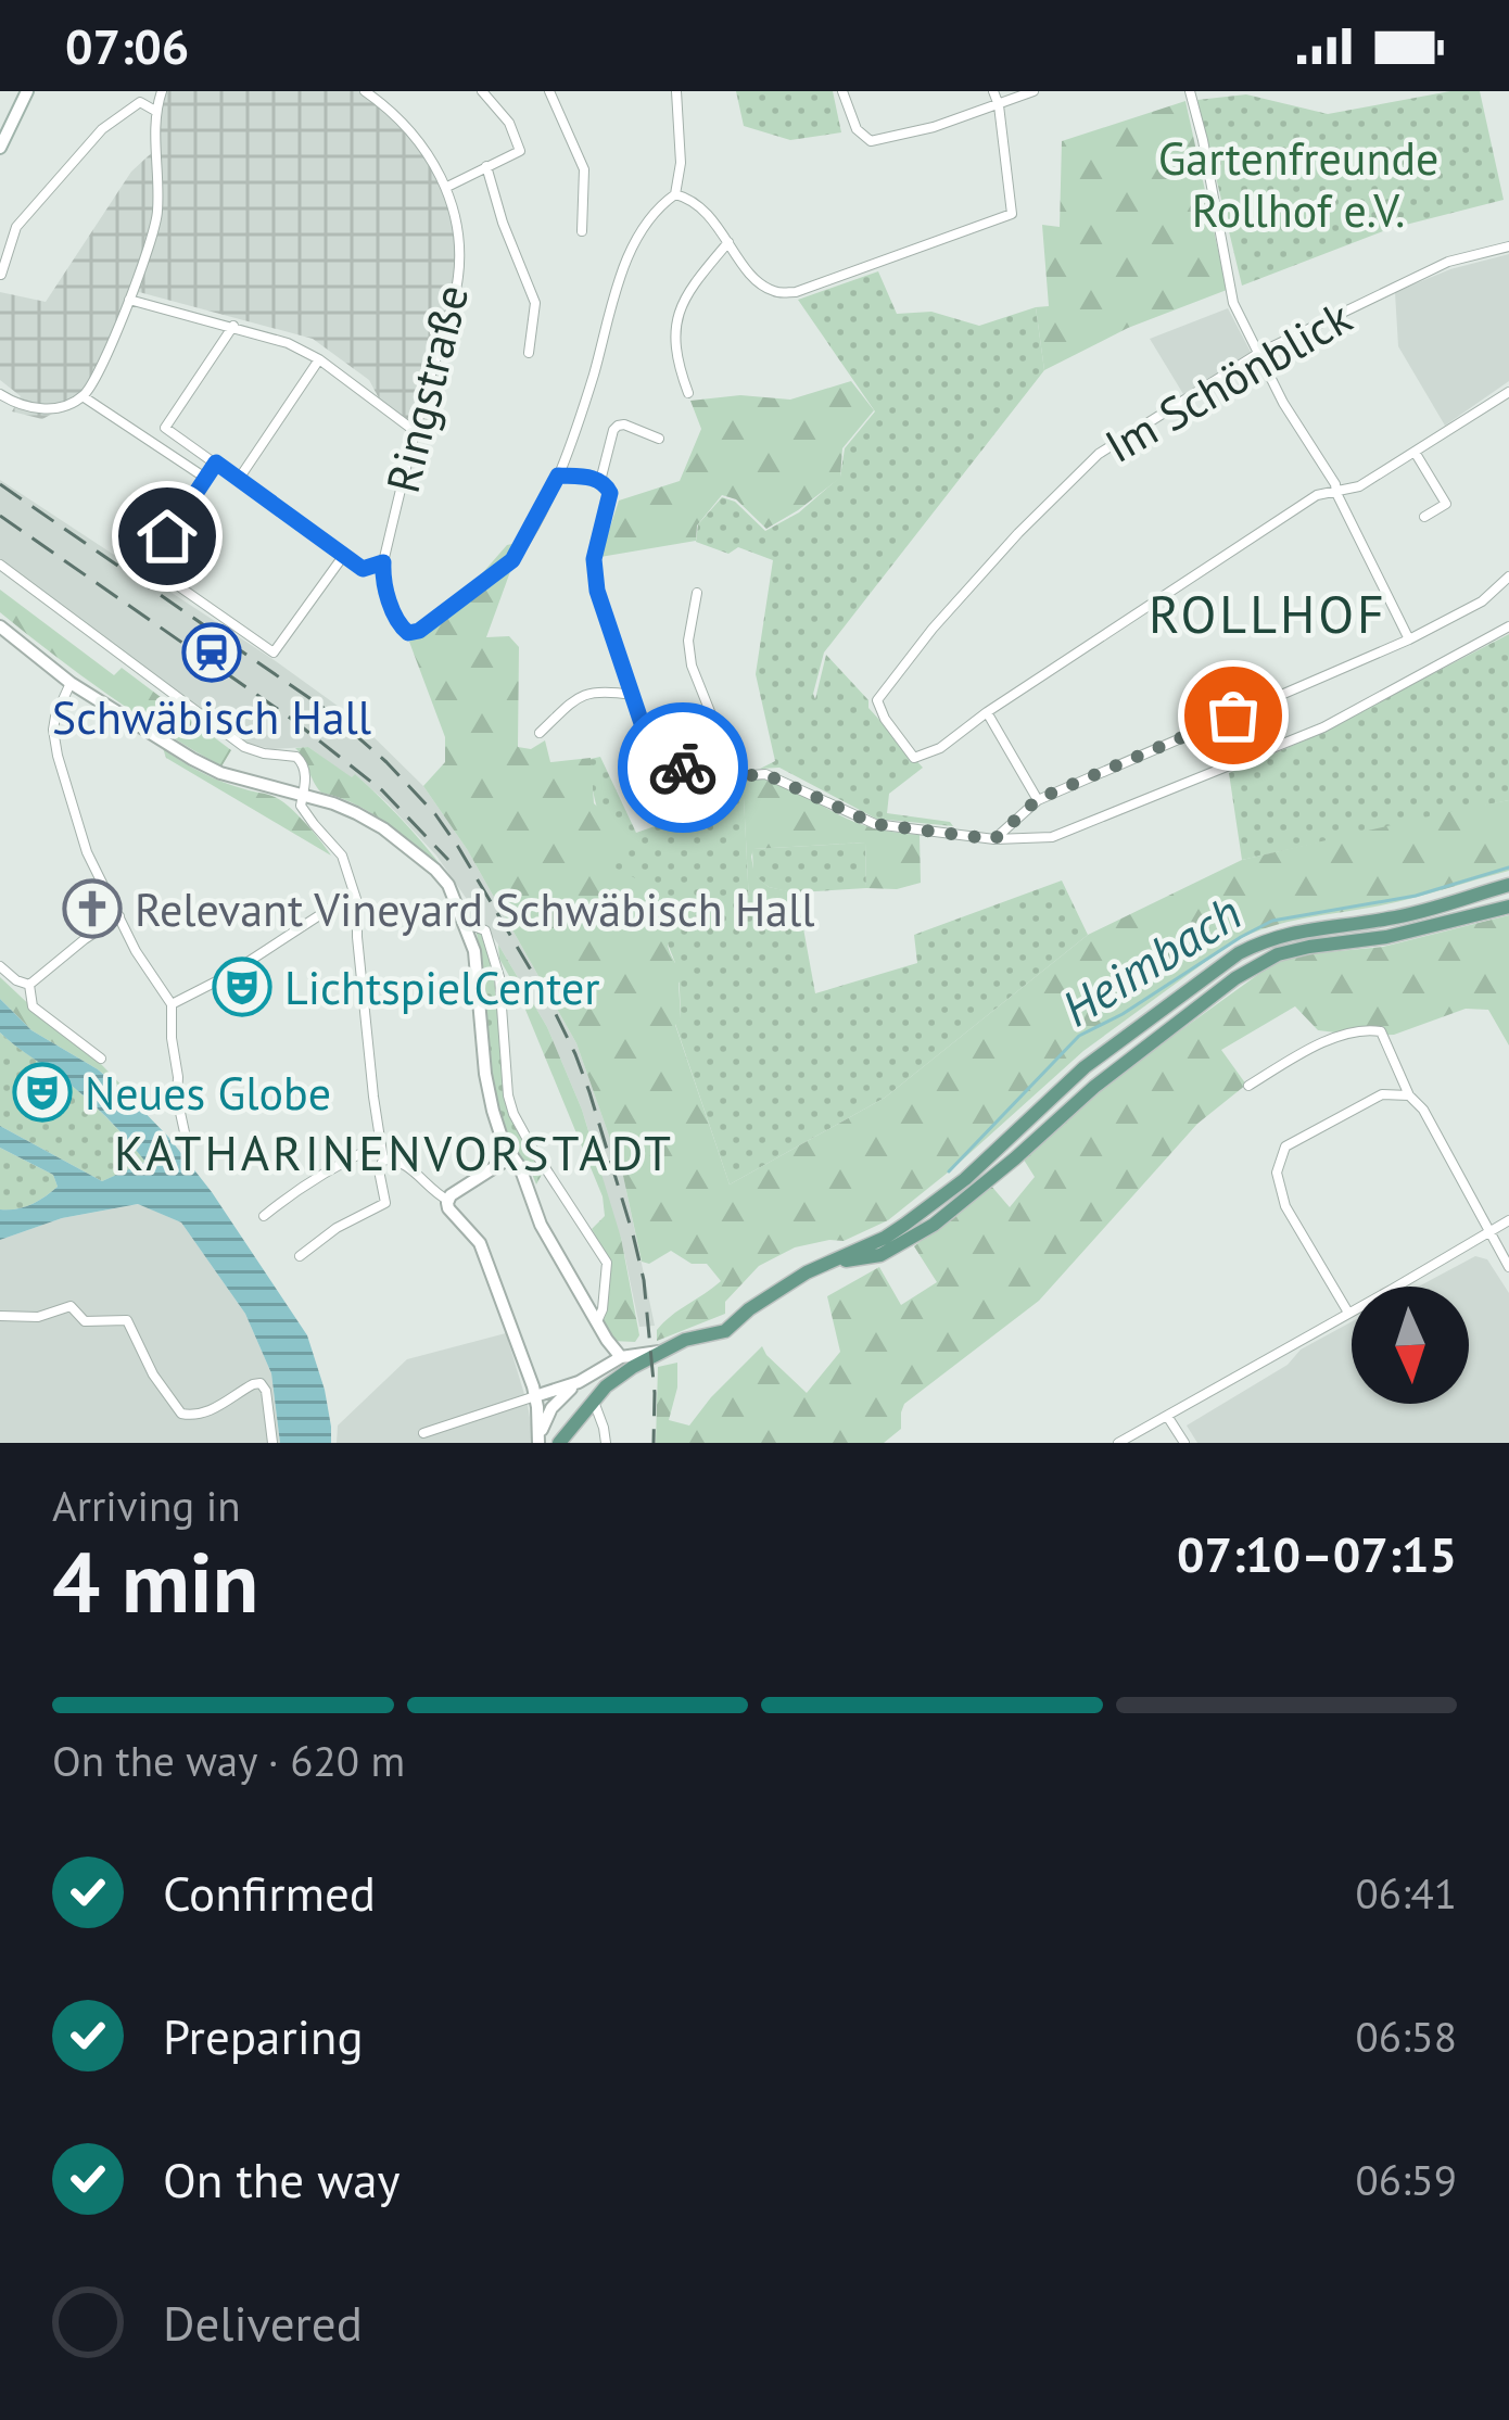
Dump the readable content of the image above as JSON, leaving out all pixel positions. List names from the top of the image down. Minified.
{"streets":{"street":["Im Schönblick","Ringstraße"]},"districts":["ROLLHOF","KATHARINENVORSTADT"],"water":["Heimbach"],"parks":["Gartenfreunde Rollhof e.V."],"places":{"station":["Schwäbisch Hall"],"church":["Relevant Vineyard Schwäbisch Hall"],"theatre":["LichtspielCenter","Neues Globe"]},"north":"bottom","page":{"status":"07:06","heading":["4 min","Arriving in","07:10–07:15"],"bar":"On the way · 620 m","list":[["Confirmed","06:41"],["Preparing","06:58"],["On the way","06:59"],"Delivered"]}}
